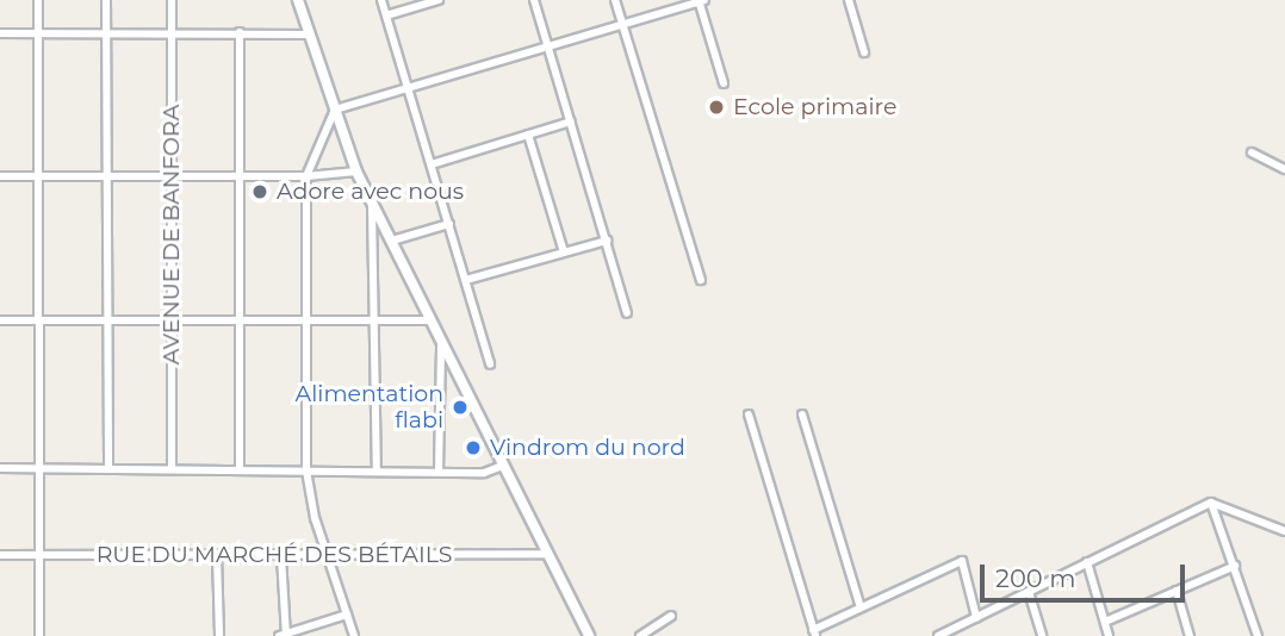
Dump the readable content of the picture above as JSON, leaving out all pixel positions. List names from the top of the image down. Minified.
{"streets":{"street":["AVENUE DE BANFORA","RUE DU MARCHÉ DES BÉTAILS"]},"places":["Ecole primaire","Adore avec nous","Alimentation flabi","Vindrom du nord"],"scale_bar":"200 m"}
